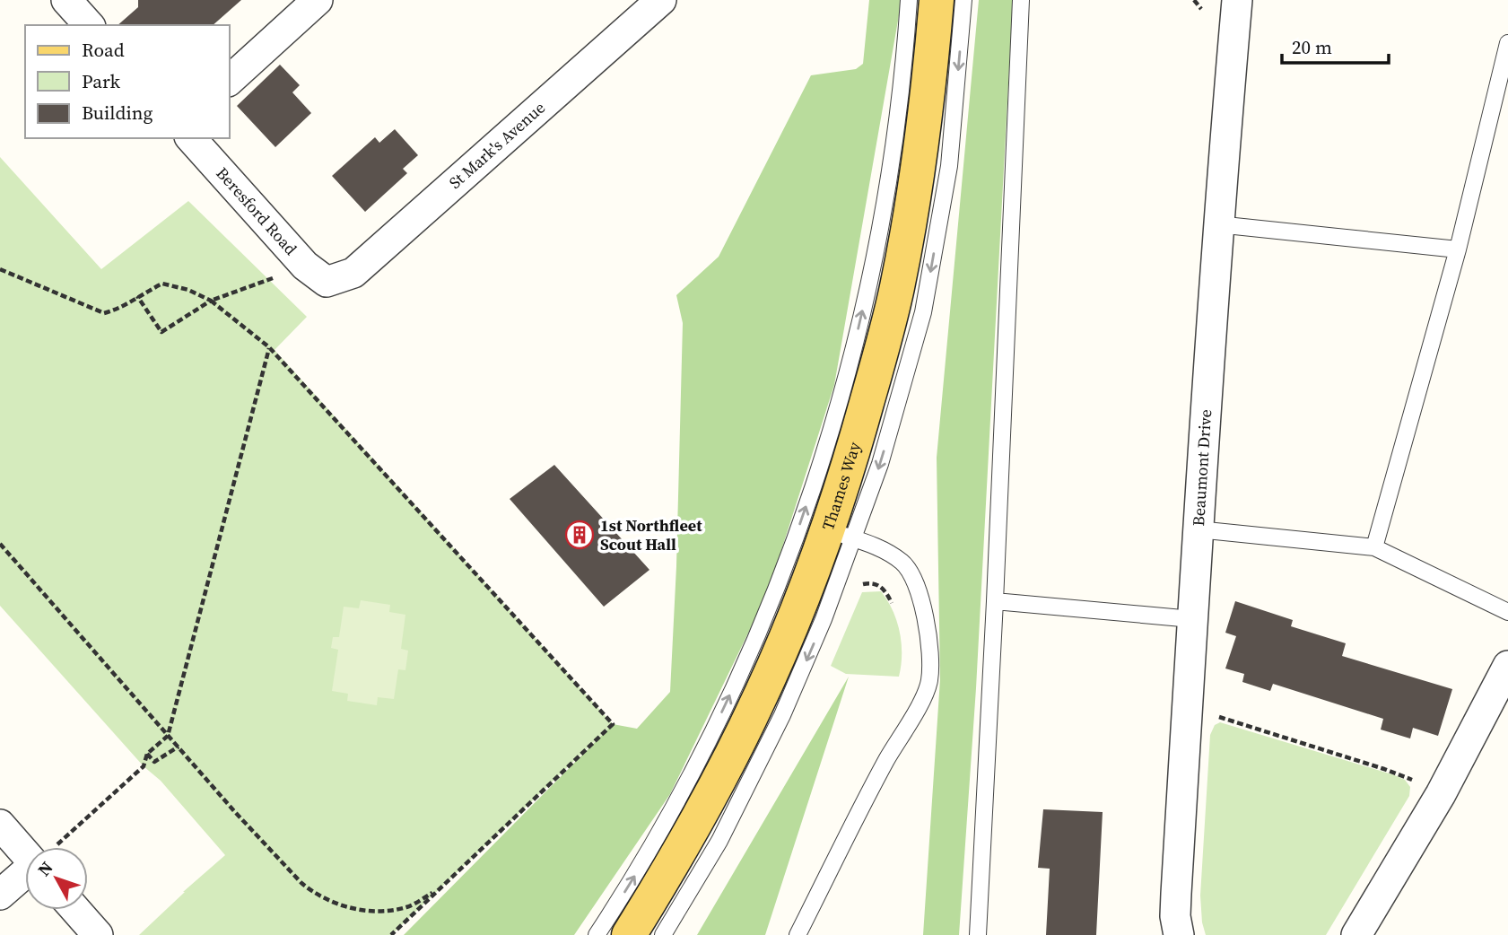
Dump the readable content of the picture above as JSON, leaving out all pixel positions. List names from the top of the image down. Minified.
{"streets":{"main road":["Thames Way"],"street":["St Mark's Avenue","Beresford Road","Beaumont Drive"]},"crossings":[["St Mark's Avenue","Beresford Road"]],"places":{"building":["1st Northfleet Scout Hall"]},"legend":["Road","Park","Building"],"scale_bar":"20 m","north":"top left"}
